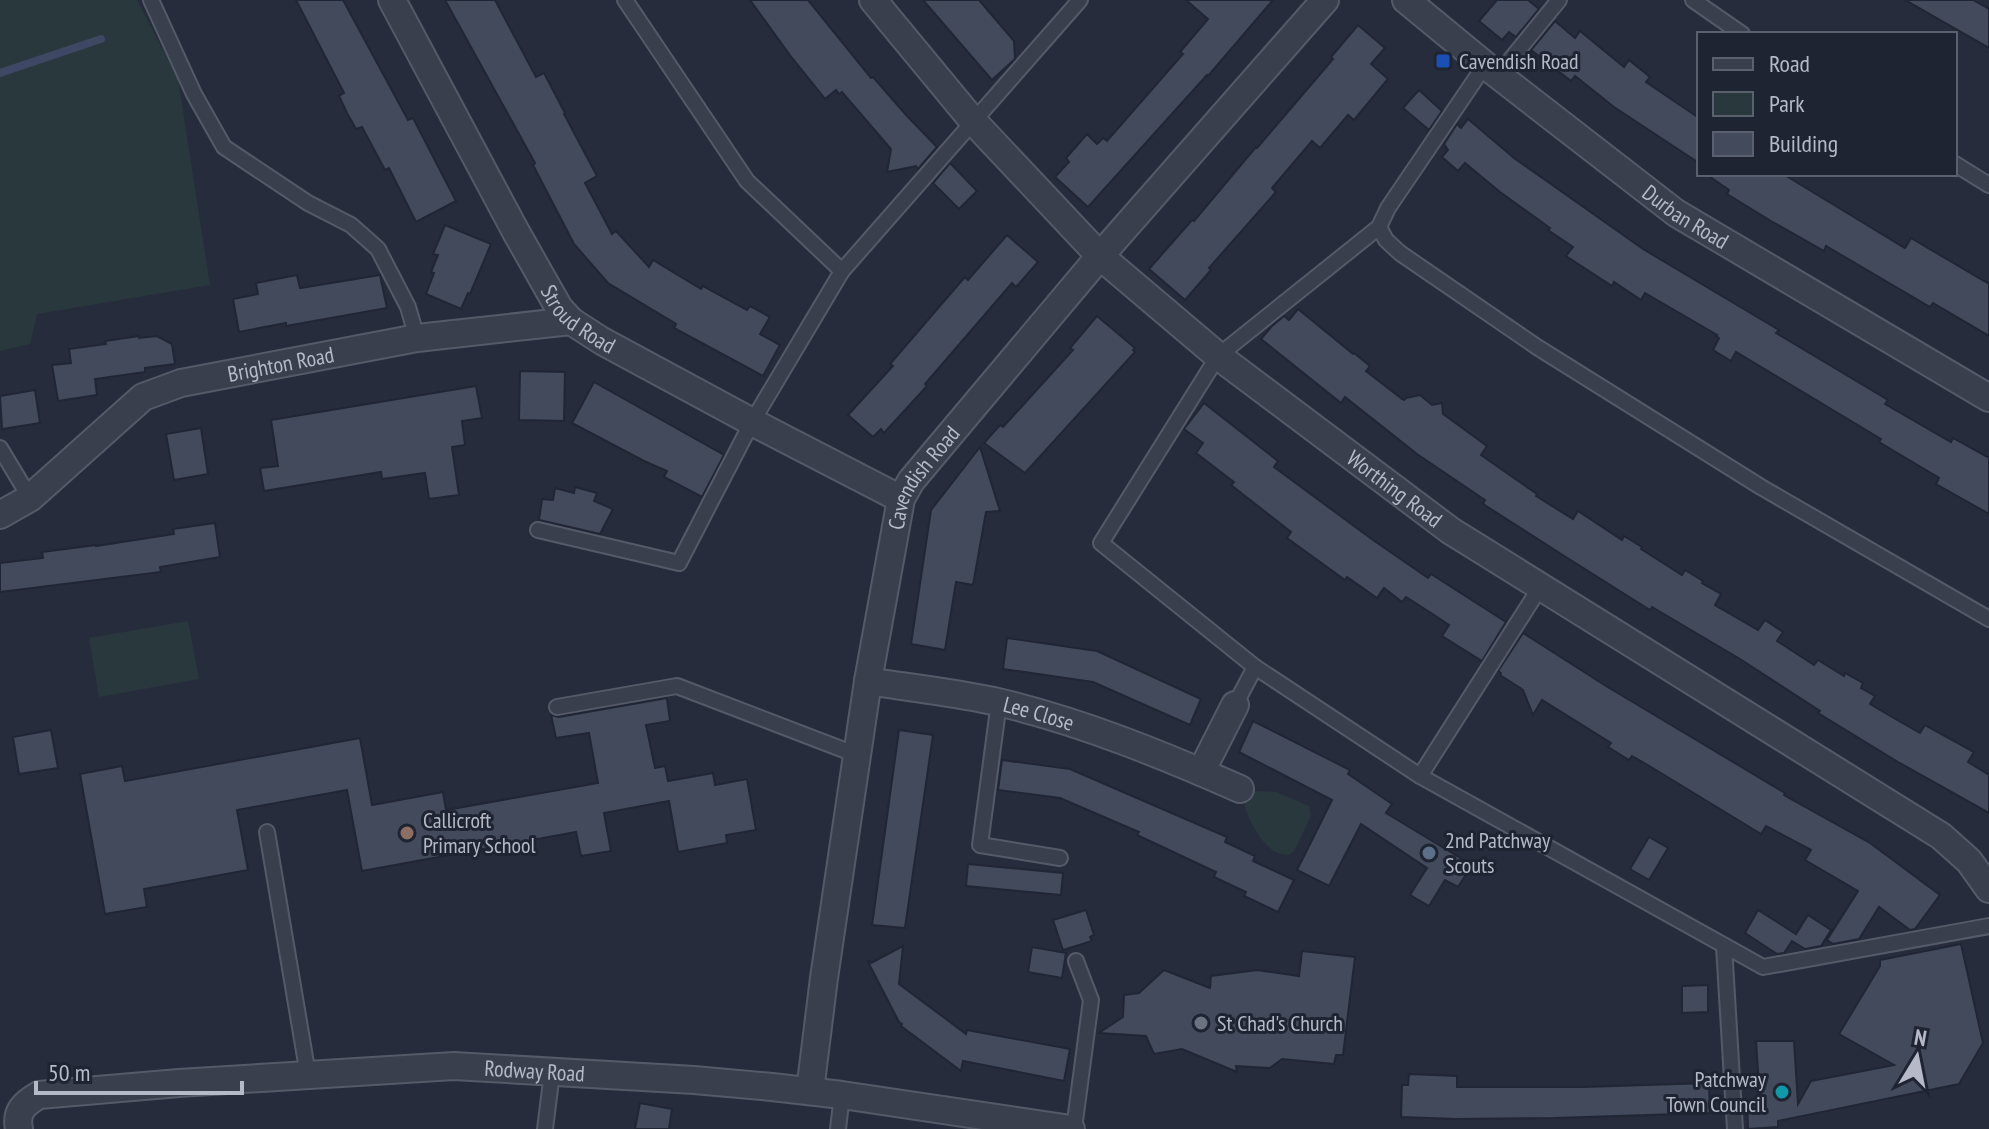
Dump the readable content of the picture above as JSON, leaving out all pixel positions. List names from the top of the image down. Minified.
{"streets":{"street":["Durban Road","Stroud Road","Brighton Road","Cavendish Road","Worthing Road","Lee Close","Rodway Road"]},"crossings":[["Stroud Road","Brighton Road"],["Stroud Road","Cavendish Road"],["Cavendish Road","Worthing Road"],["Cavendish Road","Lee Close"],["Cavendish Road","Rodway Road"]],"places":{"transit":["Cavendish Road"],"other":["Callicroft Primary School","2nd Patchway Scouts","St Chad's Church","Patchway Town Council"]},"legend":["Road","Park","Building"],"scale_bar":"50 m","north":"top"}
